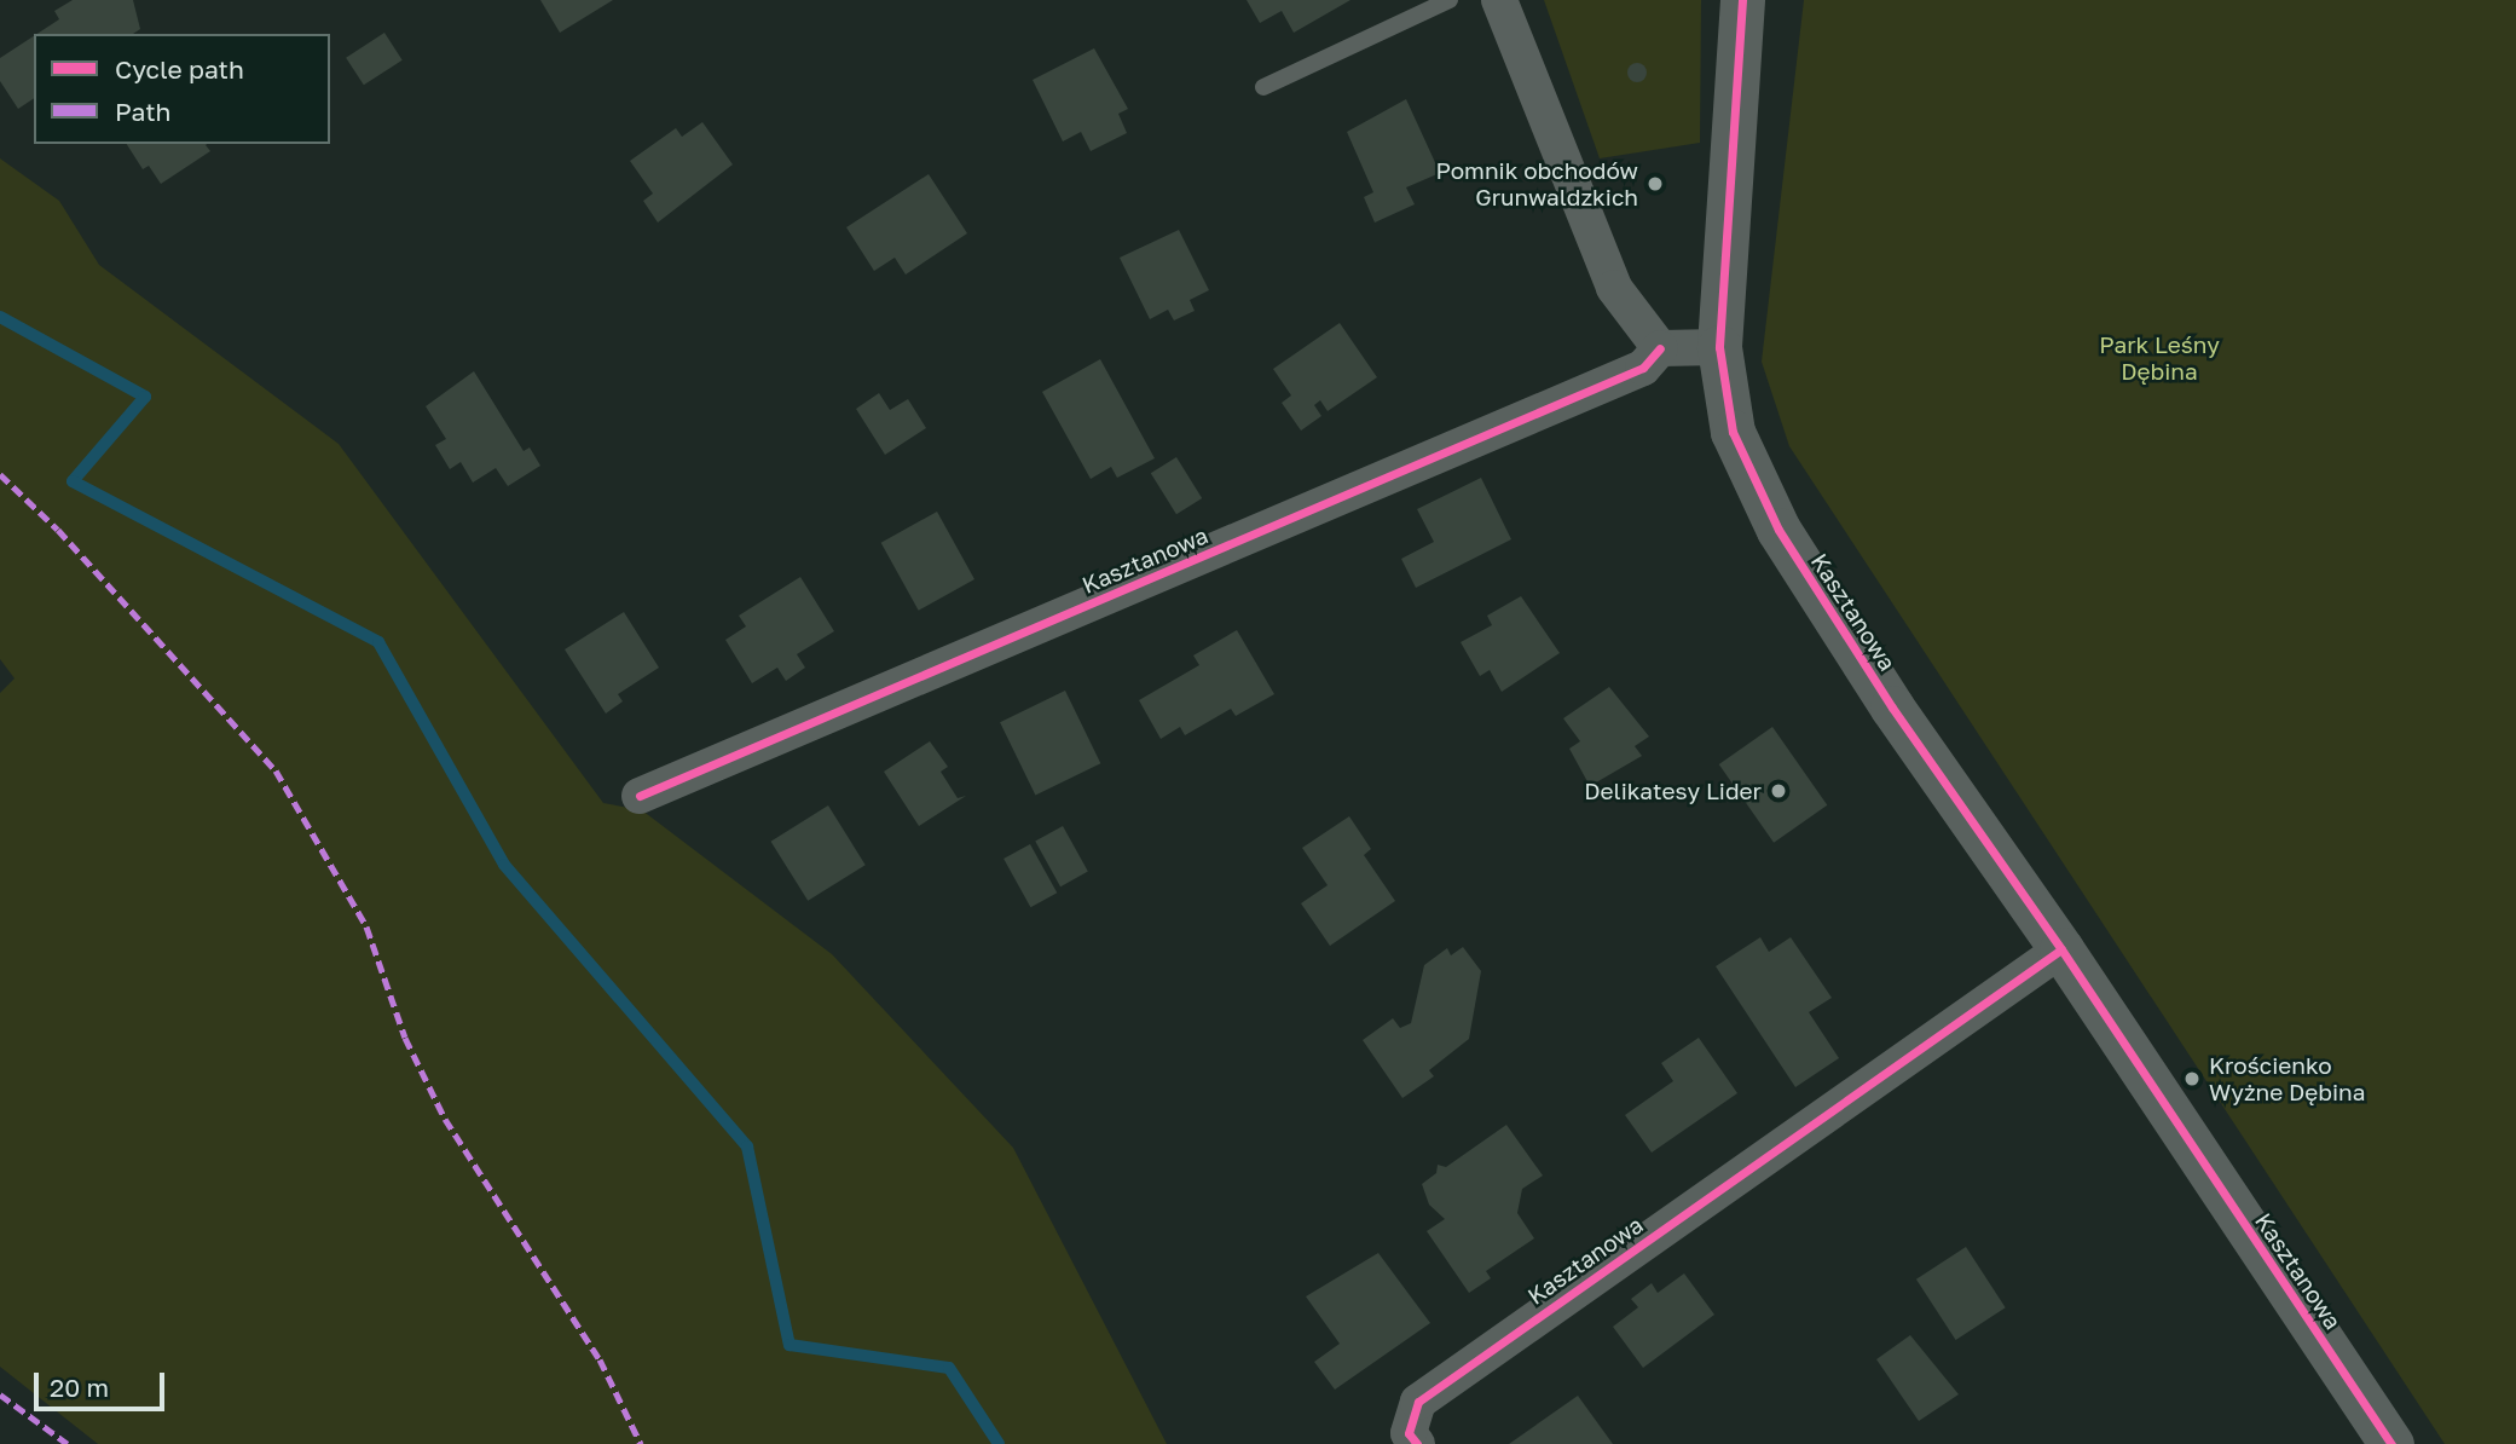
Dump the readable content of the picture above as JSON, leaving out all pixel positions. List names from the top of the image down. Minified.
{"streets":{"street":["Kasztanowa"]},"parks":["Park Leśny Dębina"],"places":["Pomnik obchodów Grunwaldzkich","Delikatesy Lider","Krościenko Wyżne Dębina"],"legend":["Cycle path","Path"],"scale_bar":"20 m"}
